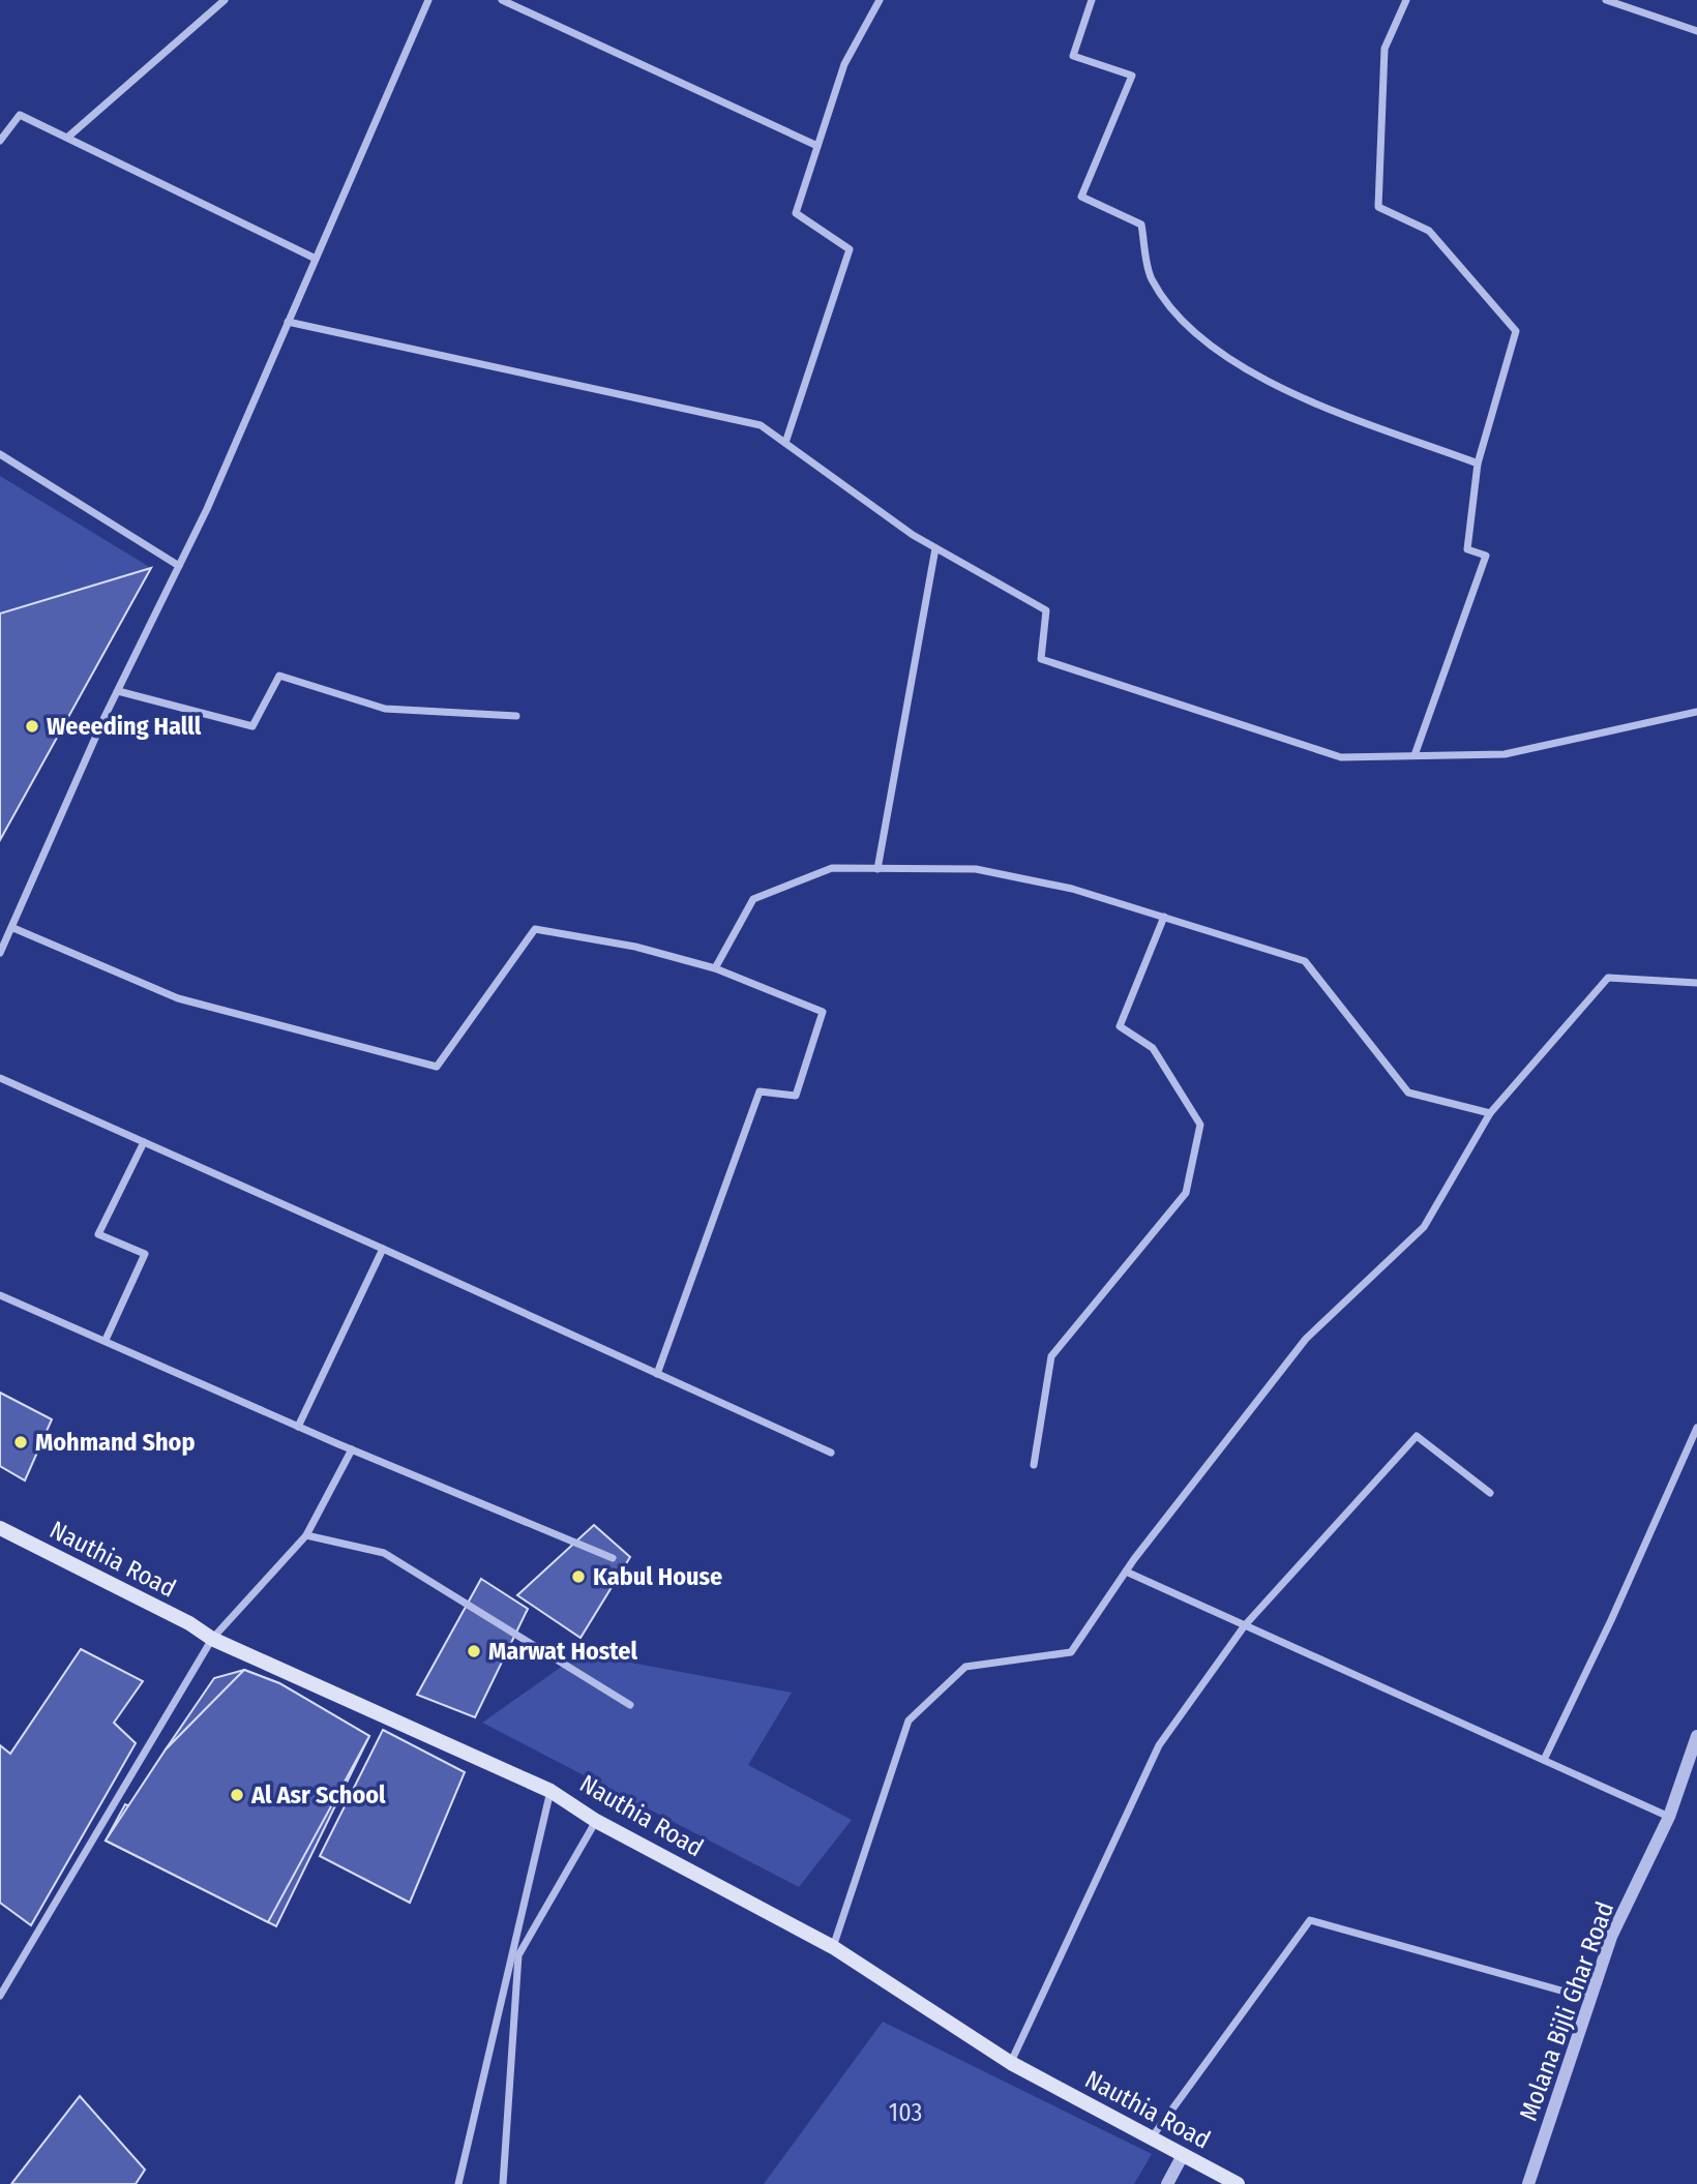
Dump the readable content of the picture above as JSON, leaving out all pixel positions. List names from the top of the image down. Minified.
{"streets":{"main road":["Nauthia Road"],"street":["Molana Bijli Ghar Road"]},"parks":["103"],"places":["Weeeding Halll","Mohmand Shop","Kabul House","Marwat Hostel","Al Asr School"]}
